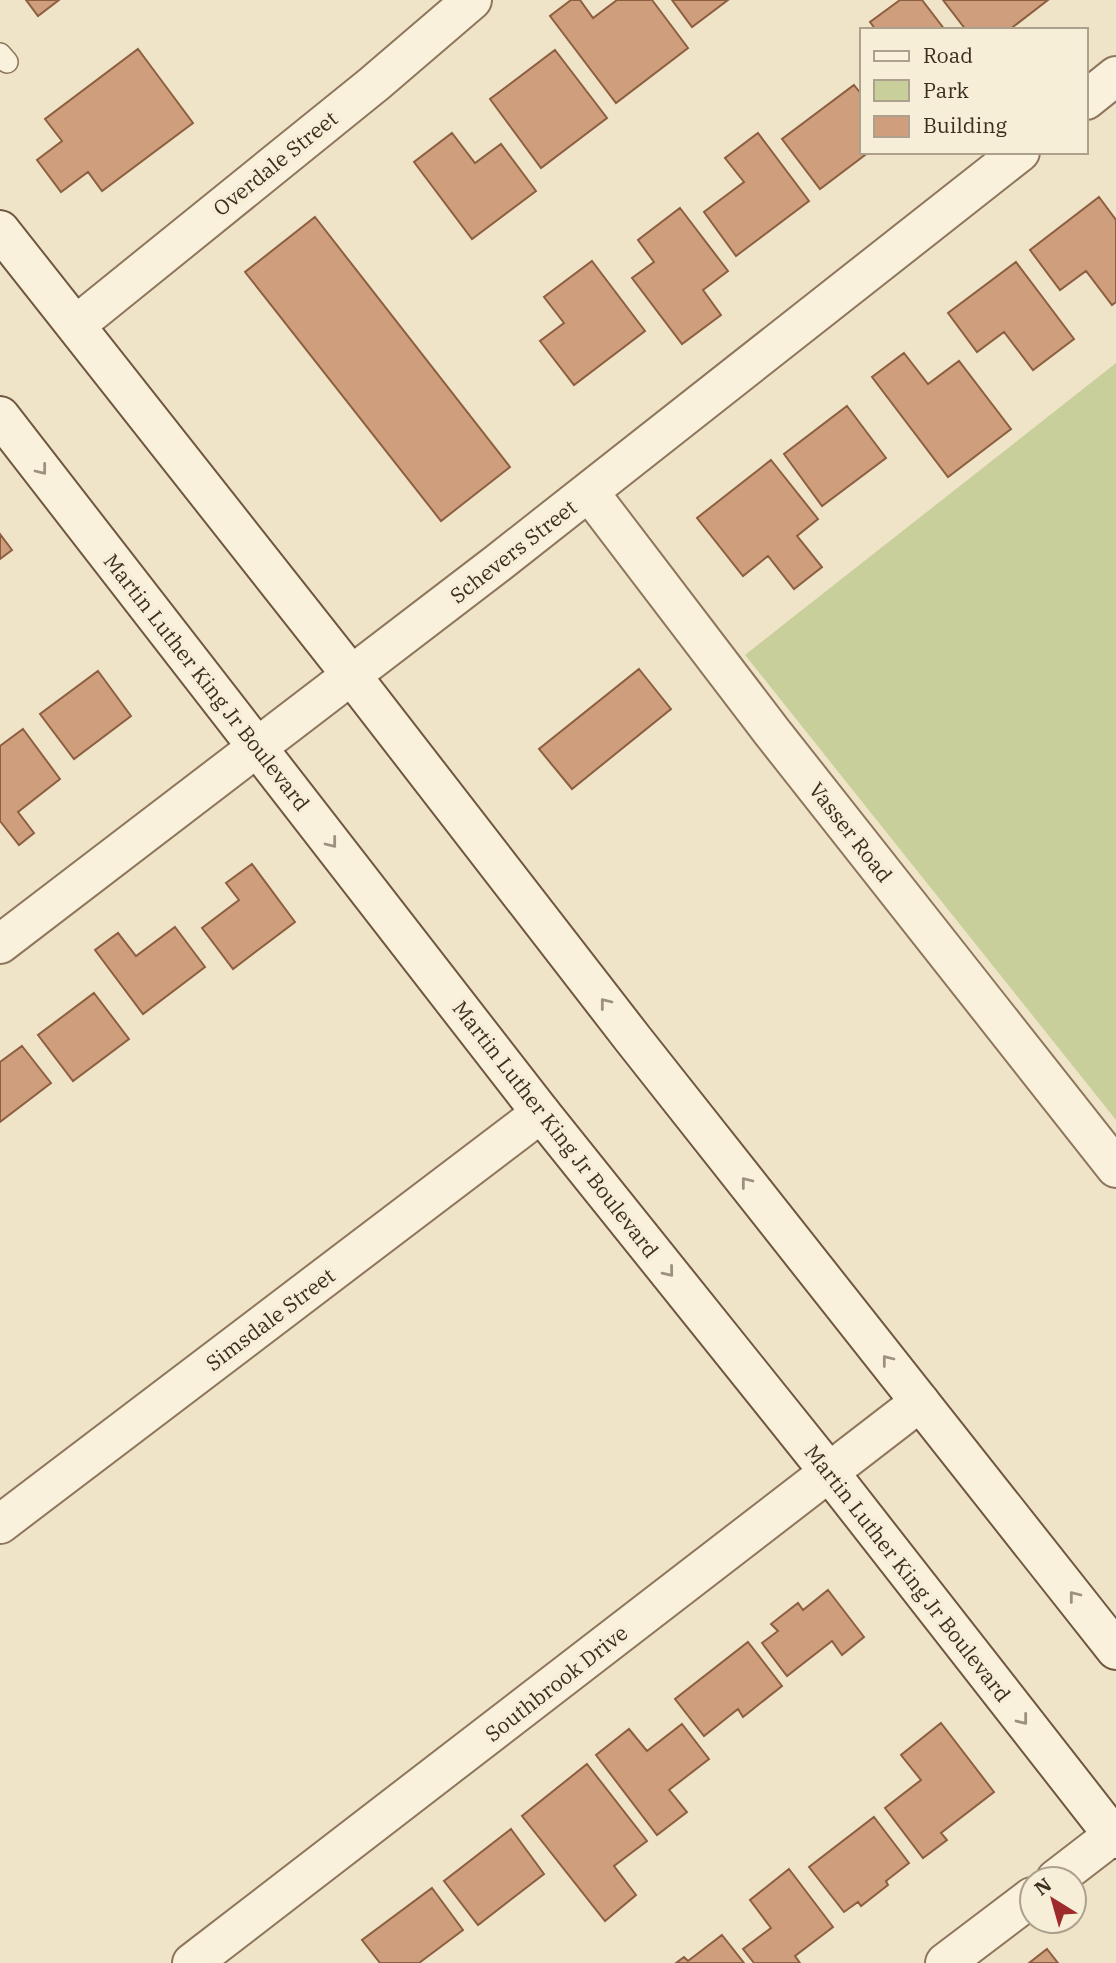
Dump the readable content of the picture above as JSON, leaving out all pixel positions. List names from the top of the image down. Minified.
{"streets":{"street":["Overdale Street","Schevers Street","Martin Luther King Jr Boulevard","Vasser Road","Simsdale Street","Southbrook Drive"]},"crossings":[["Schevers Street","Martin Luther King Jr Boulevard"],["Schevers Street","Vasser Road"],["Martin Luther King Jr Boulevard","Simsdale Street"],["Martin Luther King Jr Boulevard","Southbrook Drive"]],"legend":["Road","Park","Building"],"north":"top left"}
